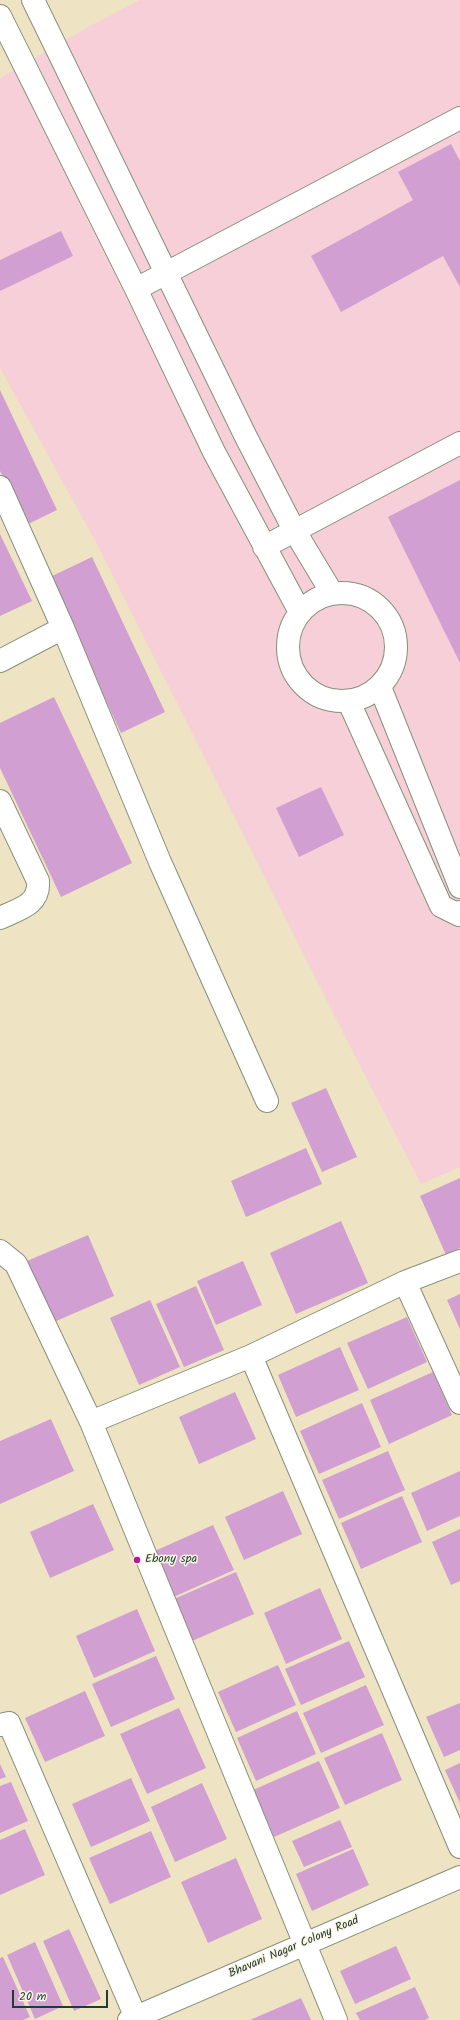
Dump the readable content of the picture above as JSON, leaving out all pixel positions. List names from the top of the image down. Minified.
{"streets":{"street":["Bhavani Nagar Colony Road"]},"places":["Ebony spa"],"scale_bar":"20 m"}
